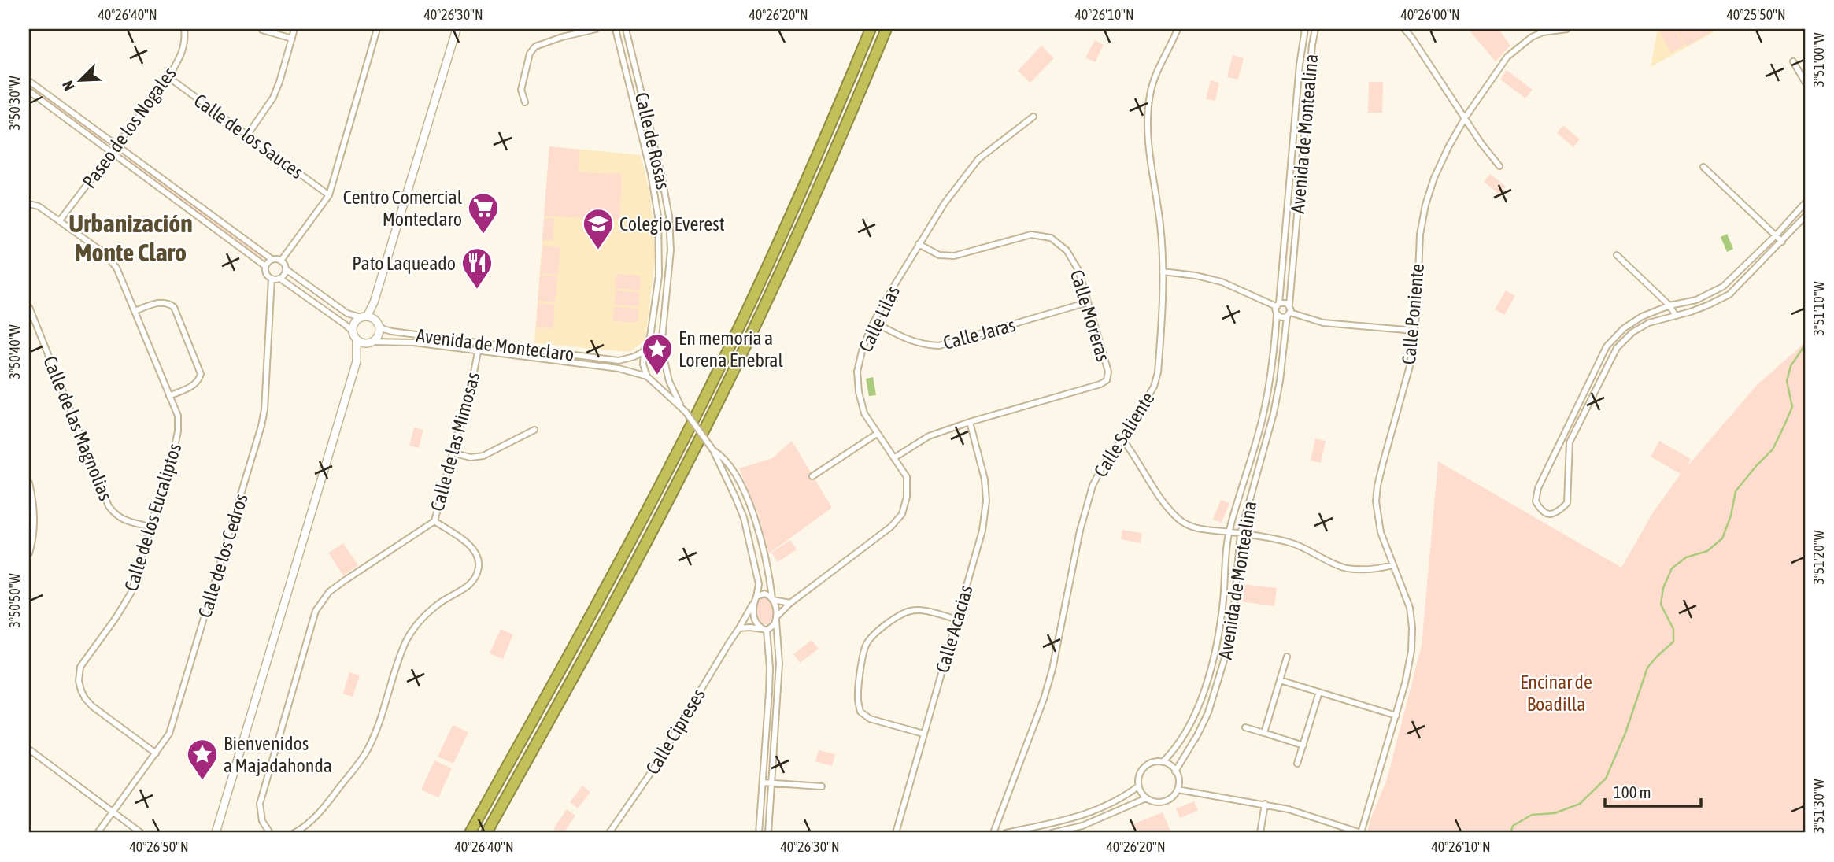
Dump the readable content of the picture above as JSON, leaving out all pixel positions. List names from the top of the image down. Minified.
{"streets":{"street":["Paseo de los Nogales","Avenida de Montealina","Calle de los Sauces","Calle de Rosas","Calle Poniente","Calle Moreras","Calle Lilas","Calle Jaras","Avenida de Monteclaro","Calle de las Magnolias","Calle Saliente","Calle de las Mimosas","Calle de los Eucaliptos","Calle de los Cedros","Calle Acacias","Calle Cipreses"]},"crossings":[["Paseo de los Nogales","Calle de los Sauces"],["Paseo de los Nogales","Calle de los Eucaliptos"],["Calle de Rosas","Avenida de Monteclaro"],["Calle Moreras","Calle Lilas"],["Calle Moreras","Calle Jaras"],["Calle Moreras","Calle Acacias"],["Calle Lilas","Calle Jaras"],["Calle Lilas","Calle Cipreses"],["Avenida de Monteclaro","Calle de las Mimosas"],["Calle de las Magnolias","Calle de los Eucaliptos"],["Calle de los Eucaliptos","Calle de los Cedros"]],"districts":["Urbanización Monte Claro"],"parks":["Encinar de Boadilla"],"places":{"supermarket":["Centro Comercial Monteclaro"],"school or university":["Colegio Everest"],"restaurant":["Pato Laqueado"],"place":["En memoria a Lorena Enebral","Bienvenidos a Majadahonda"]},"scale_bar":"100 m","north":"bottom left","coordinates":["40°26'40\"N","40°26'30\"N","40°26'20\"N","40°26'10\"N","40°26'00\"N","40°25'50\"N","3°51'00\"W","3°50'30\"W","3°51'10\"W","3°50'40\"W","3°51'20\"W","3°50'50\"W","3°51'30\"W","40°26'50\"N"]}
